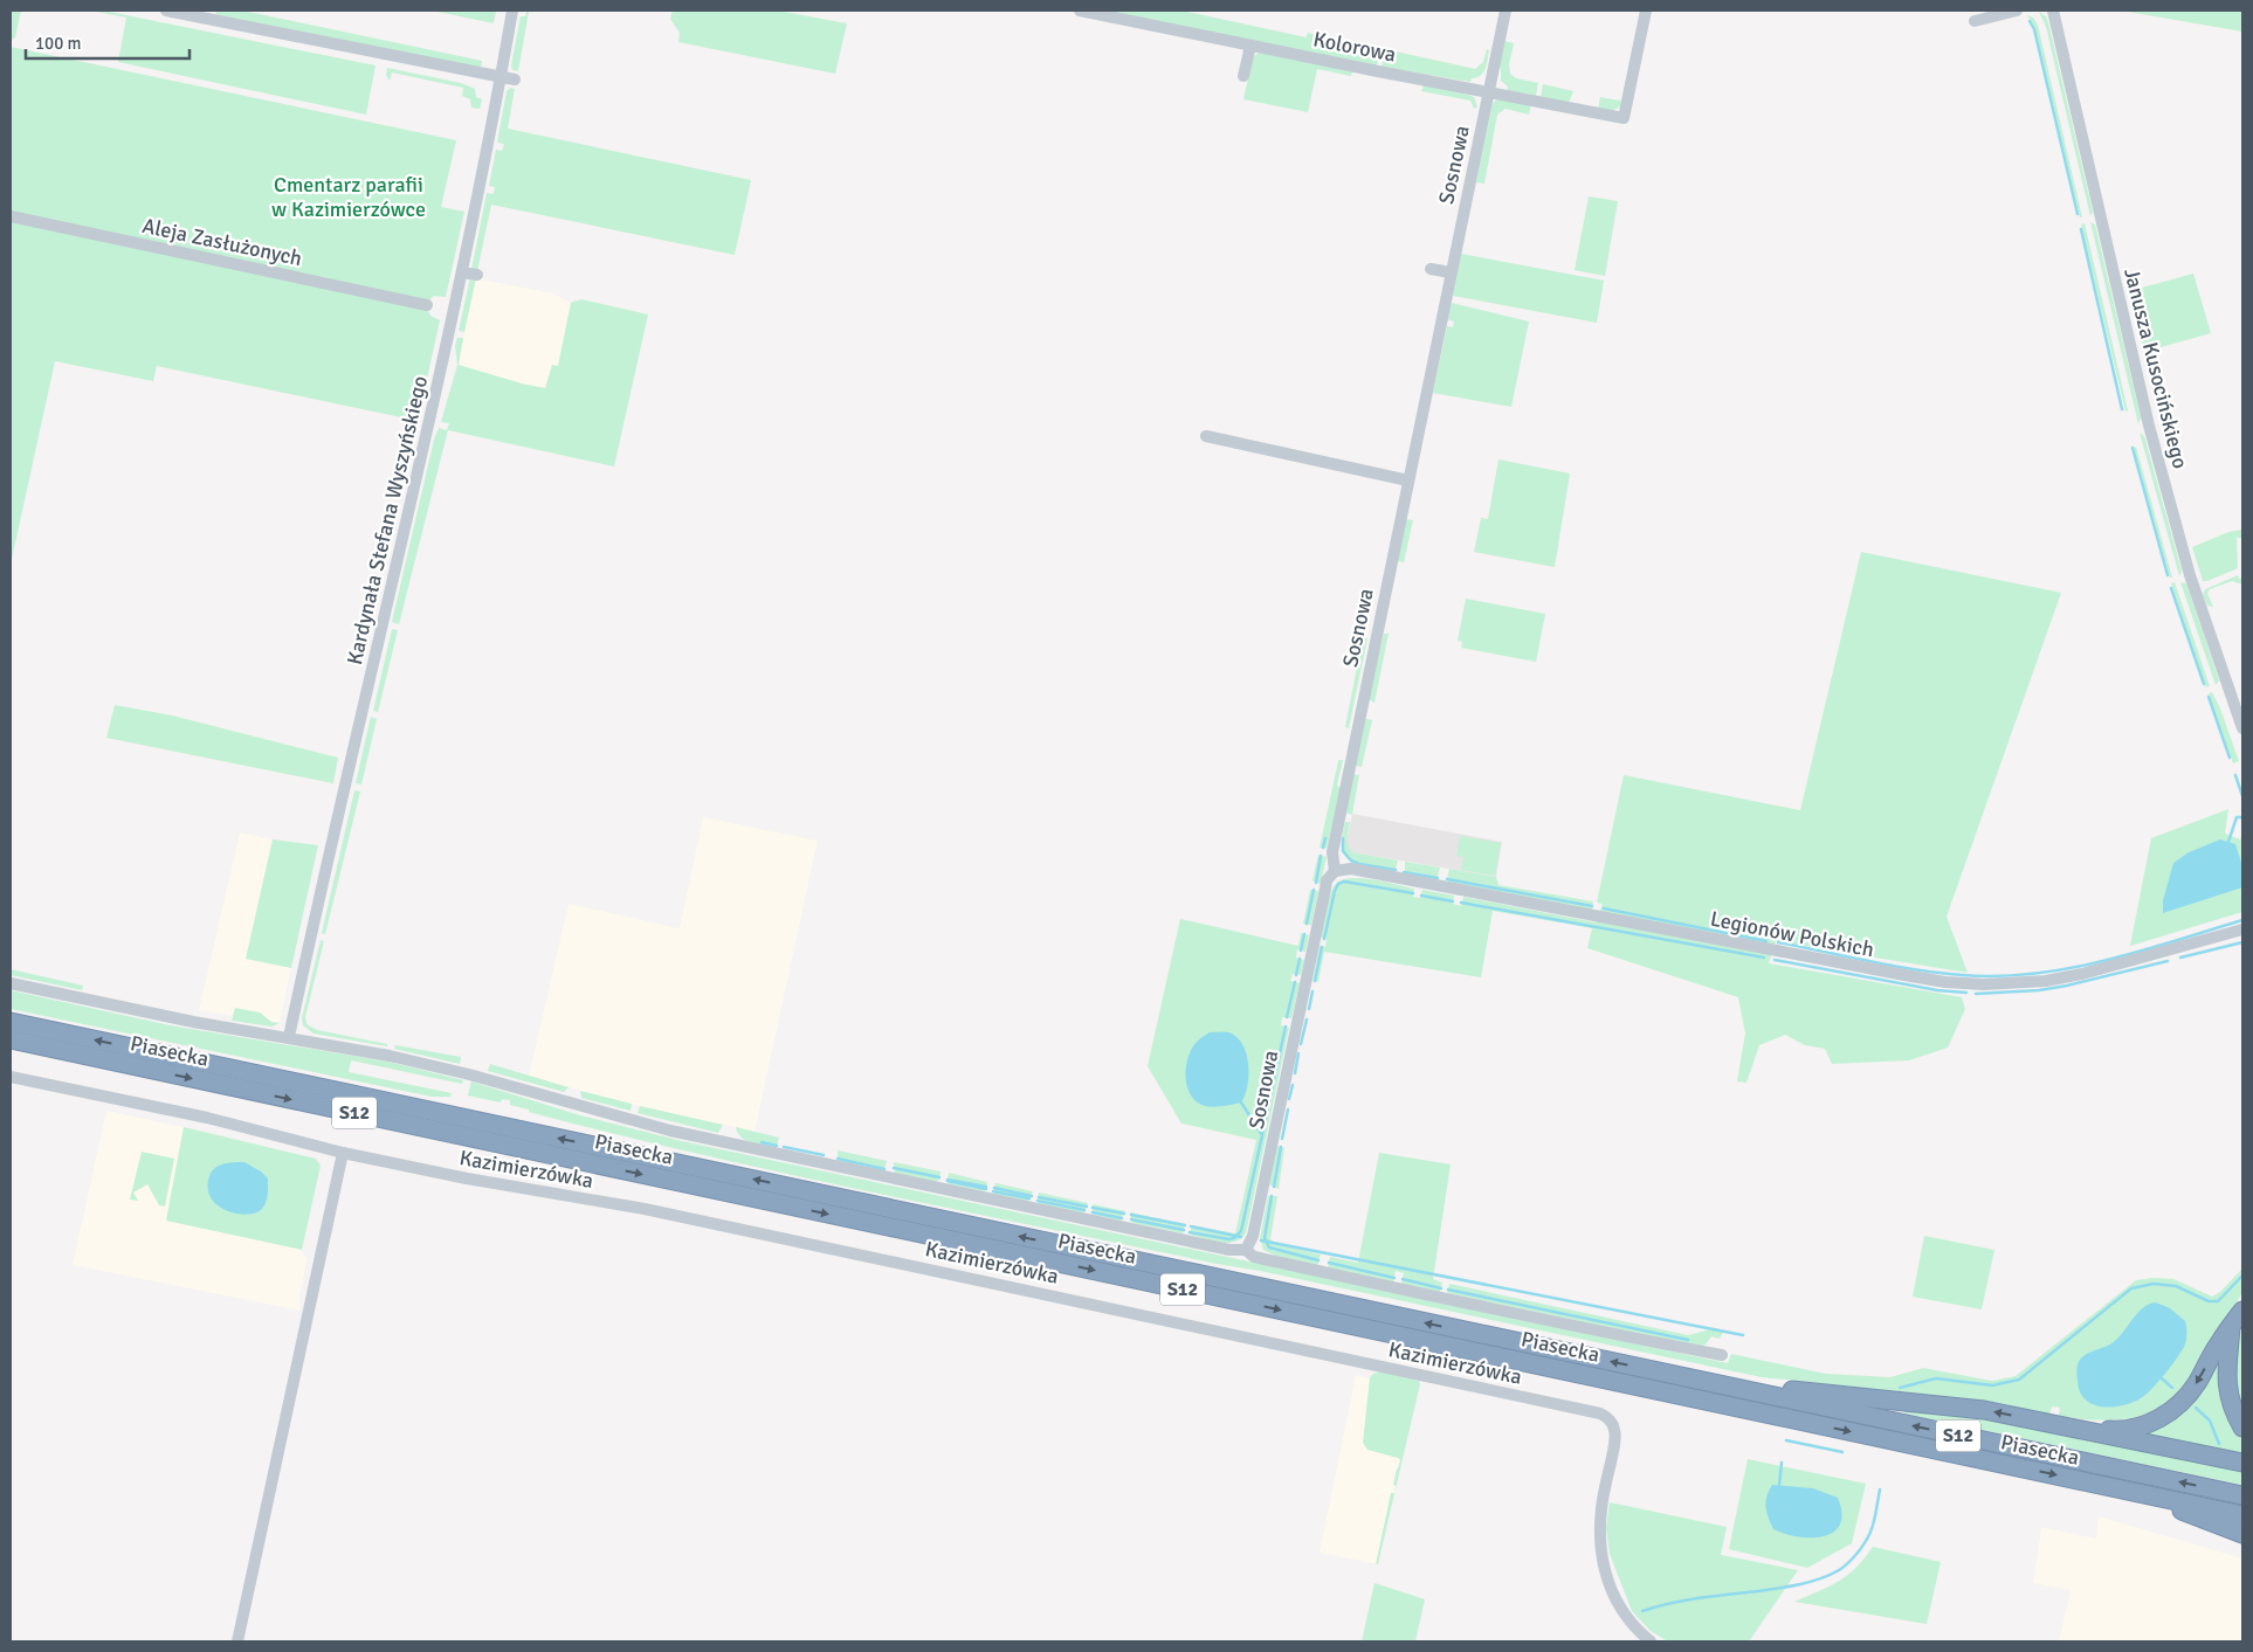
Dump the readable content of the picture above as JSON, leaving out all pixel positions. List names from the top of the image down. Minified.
{"streets":{"highway":["Piasecka","S12"],"street":["Kolorowa","Sosnowa","Aleja Zasłużonych","Janusza Kusocińskiego","Kardynała Stefana Wyszyńskiego","Legionów Polskich","Kazimierzówka"]},"crossings":[["Kolorowa","Sosnowa"],["Sosnowa","Legionów Polskich"]],"parks":["Cmentarz parafii w Kazimierzówce"],"scale_bar":"100 m"}
